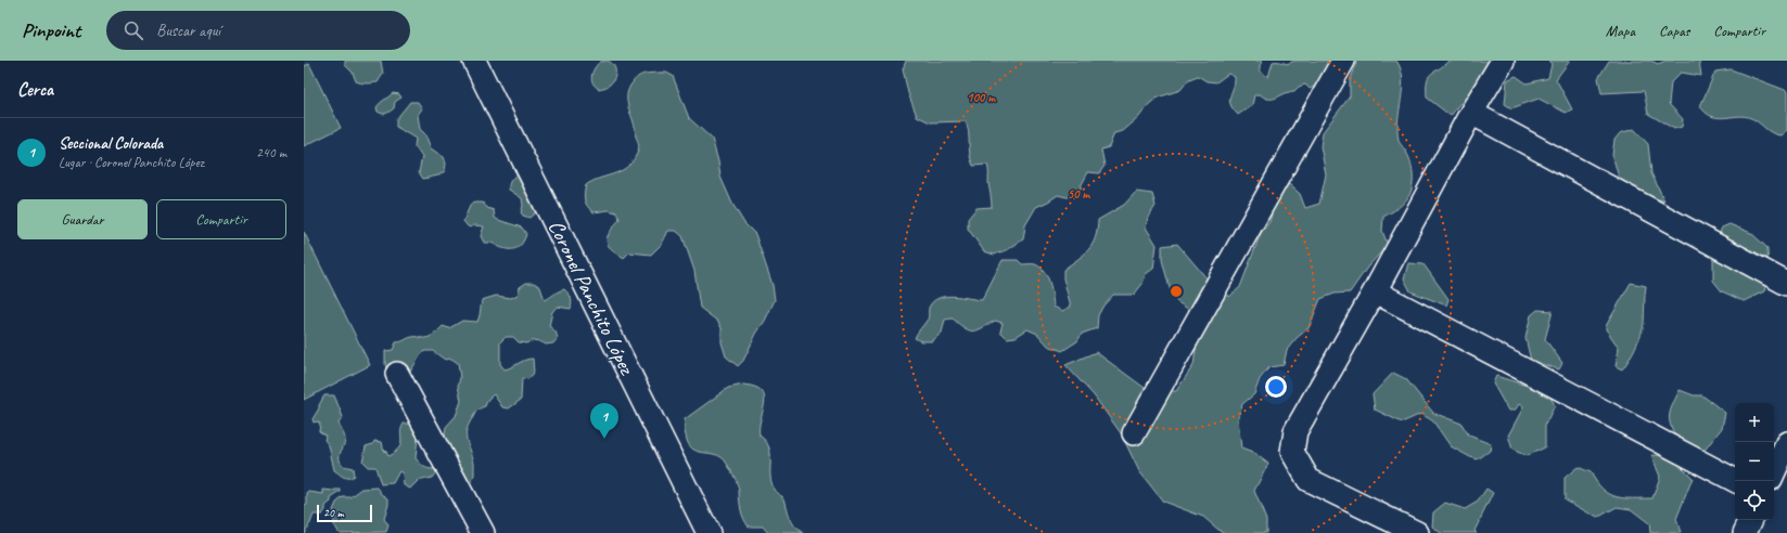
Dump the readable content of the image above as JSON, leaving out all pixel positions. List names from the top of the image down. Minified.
{"streets":{"street":["Coronel Panchito López"]},"scale_bar":"20 m","page":{"header":"Pinpoint","search":"Buscar aquí","nav":["Mapa","Capas","Compartir"],"heading":"Cerca","list":[{"mark":"1","name":"Seccional Colorada","note":"Lugar · Coronel Panchito López","value":"240 m"}],"buttons":["Guardar","Compartir"],"map_buttons":["+","−"],"pins":"1","scale":"20 m"},"rings":["100 m","50 m"]}
